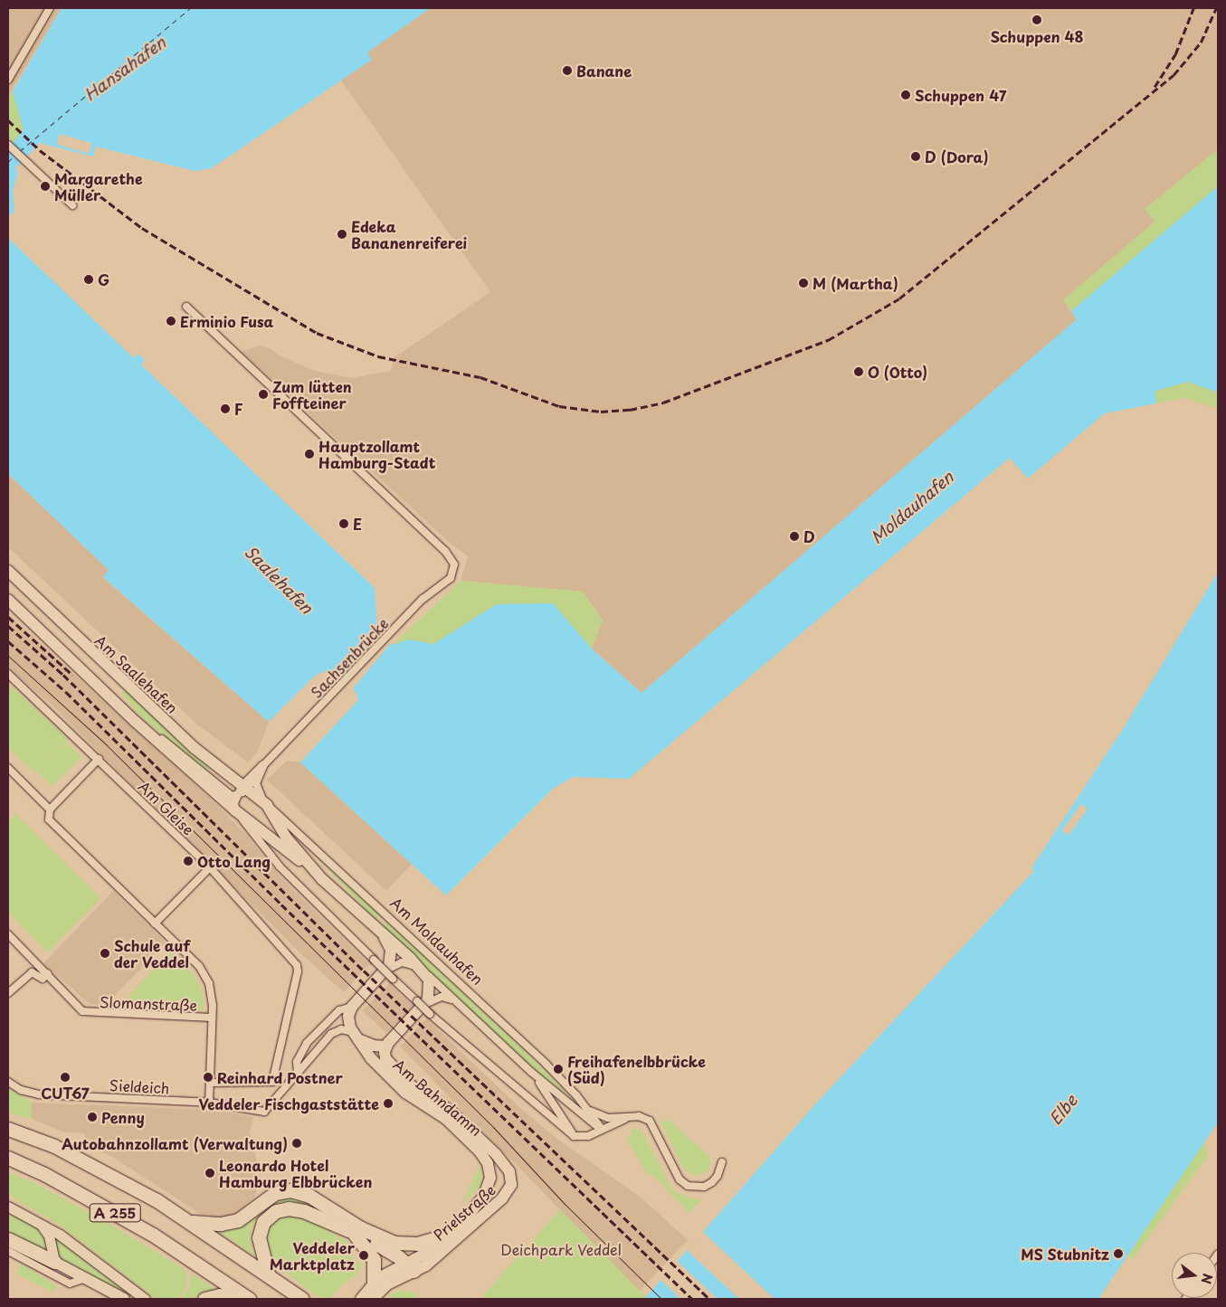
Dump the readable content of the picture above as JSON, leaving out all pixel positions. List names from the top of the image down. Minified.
{"streets":{"highway":["A 255"],"main road":["Am Saalehafen","Am Moldauhafen","Am Bahndamm","Prielstraße"],"street":["Sachsenbrücke","Am Gleise","Slomanstraße","Sieldeich"]},"crossings":[["Sachsenbrücke","Am Saalehafen"],["Sachsenbrücke","Am Moldauhafen"],["Am Saalehafen","Am Moldauhafen"],["Am Bahndamm","Prielstraße"]],"water":["Hansahafen","Moldauhafen","Saalehafen","Elbe"],"parks":["Deichpark Veddel"],"places":["Schuppen 48","Banane","Schuppen 47","D (Dora)","Margarethe Müller","Edeka Bananenreiferei","G","M (Martha)","Erminio Fusa","O (Otto)","Zum lütten Foffteiner","F","Hauptzollamt Hamburg-Stadt","E","D","Otto Lang","Schule auf der Veddel","Freihafenelbbrücke (Süd)","CUT67","Reinhard Postner","Veddeler Fischgaststätte","Penny","Autobahnzollamt (Verwaltung)","Leonardo Hotel Hamburg Elbbrücken","MS Stubnitz","Veddeler Marktplatz"],"north":"right"}
